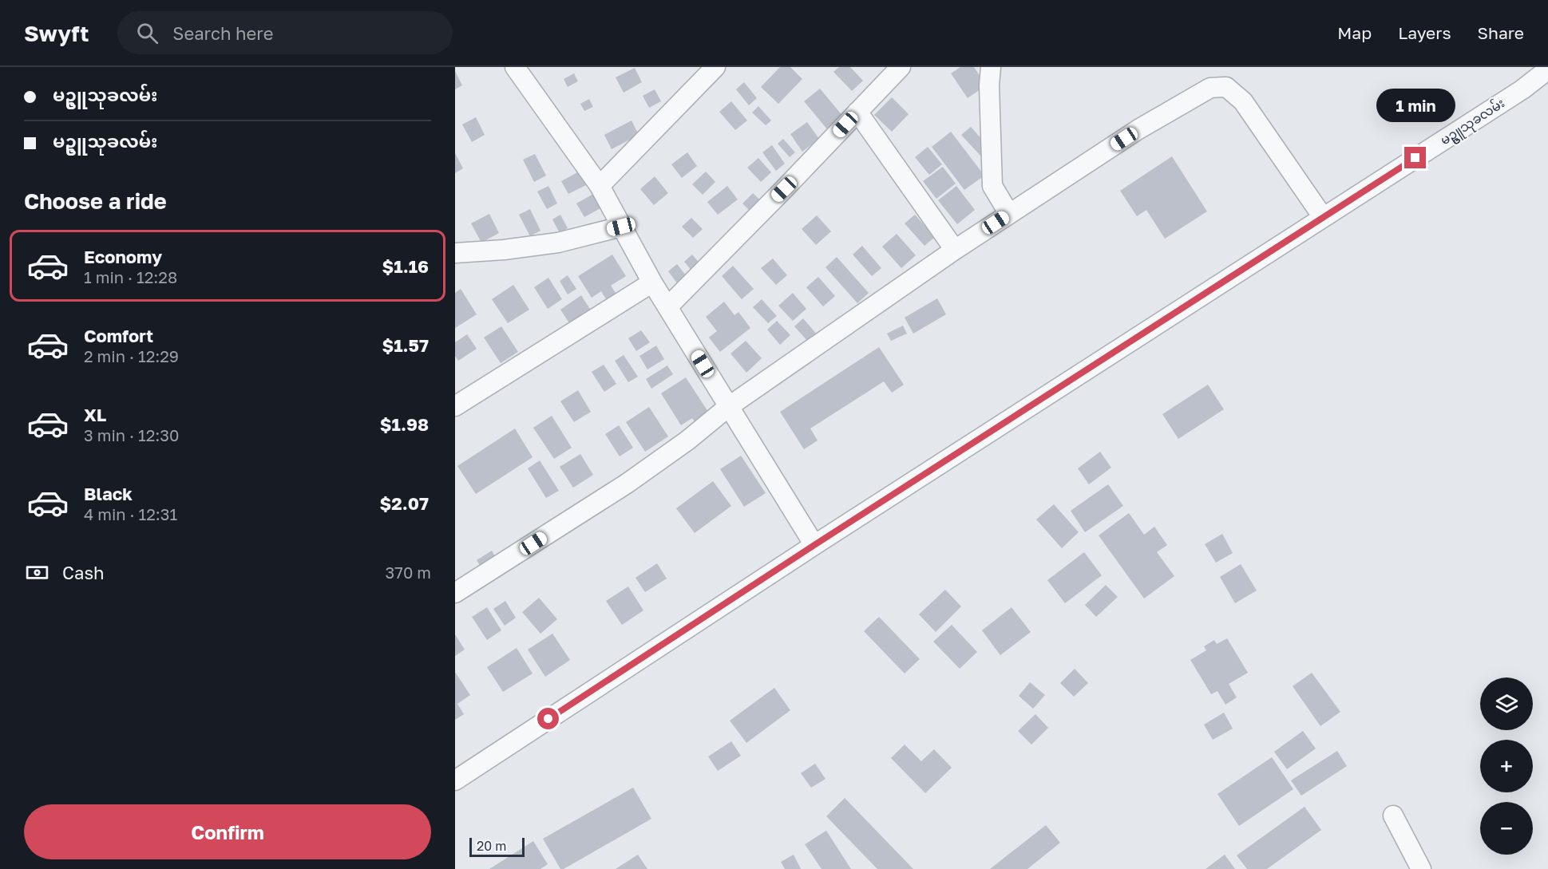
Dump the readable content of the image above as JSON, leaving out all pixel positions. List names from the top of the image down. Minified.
{"streets":{"street":["မဥ္ဇူသုခလမ်း"]},"scale_bar":"20 m","page":{"header":"Swyft","search":"Search here","nav":["Map","Layers","Share"],"banner":["မဥ္ဇူသုခလမ်း","မဥ္ဇူသုခလမ်း"],"bubble":"1 min","heading":"Choose a ride","list":[{"name":"Economy","note":"1 min · 12:28","value":"$1.16"},{"name":"Comfort","note":"2 min · 12:29","value":"$1.57"},{"name":"XL","note":"3 min · 12:30","value":"$1.98"},{"name":"Black","note":"4 min · 12:31","value":"$2.07"}],"pay":["Cash","370 m"],"map_buttons":["+","−"],"buttons":"Confirm","scale":"20 m"}}
